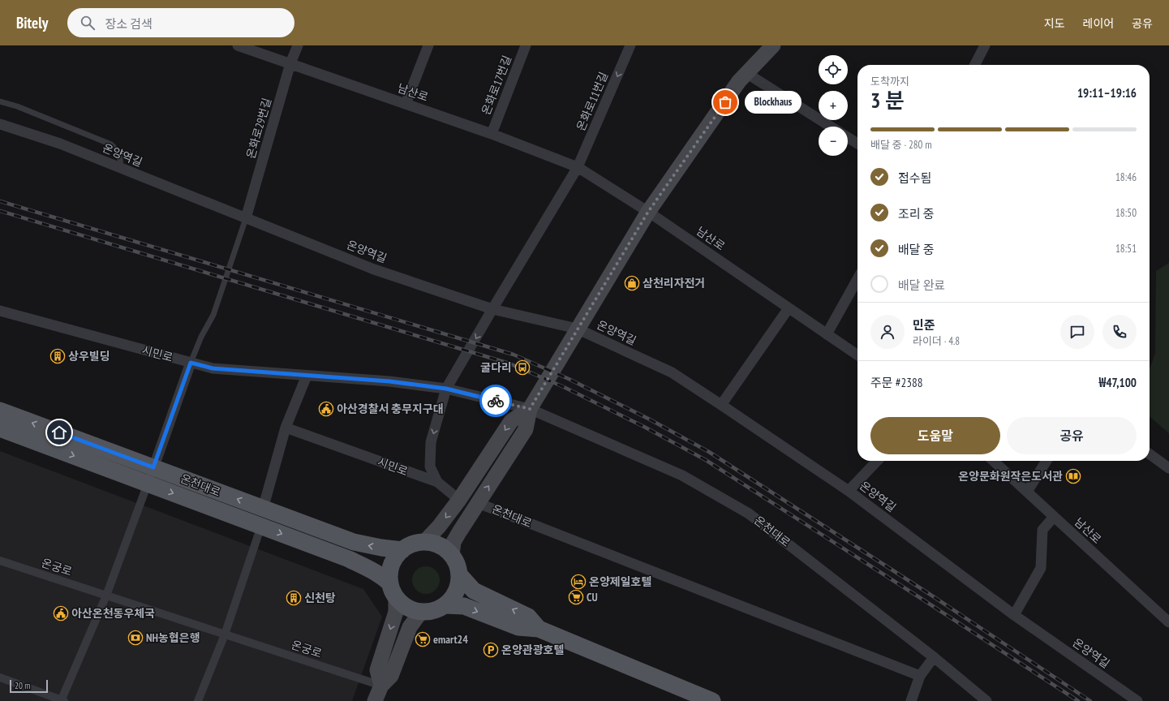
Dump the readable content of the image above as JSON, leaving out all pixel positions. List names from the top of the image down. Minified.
{"streets":{"main road":["온천대로"],"street":["온화로17번길","남산로","온화로11번길","온화로29번길","온양역길","시민로","온궁로"]},"crossings":[["온화로17번길","남산로"],["남산로","온화로11번길"],["남산로","온화로29번길"],["온화로29번길","온양역길"],["시민로","온천대로"]],"one_way":["온화로11번길"],"places":{"other":["Blockhaus"],"shop":["삼천리자전거"],"building":["상우빌딩","신천탕"],"bus stop":["굴다리"],"public building":["아산경찰서 충무지구대","아산온천동우체국"],"library":["온양문화원작은도서관"],"hotel":["온양제일호텔"],"supermarket":["CU","emart24"],"bank":["NH농협은행"],"parking":["온양관광호텔"]},"scale_bar":"20 m","page":{"header":"Bitely","search":"장소 검색","nav":["지도","레이어","공유"],"map_buttons":["+","−"],"heading":["3 분","도착까지","19:11–19:16"],"panel":["민준","라이더 · 4.8","주문 #2388","₩47,100"],"bubble":"Blockhaus","bar":"배달 중 · 280 m","list":[["접수됨","18:46"],["조리 중","18:50"],["배달 중","18:51"],"배달 완료"],"buttons":["도움말","공유"],"scale":"20 m"}}
